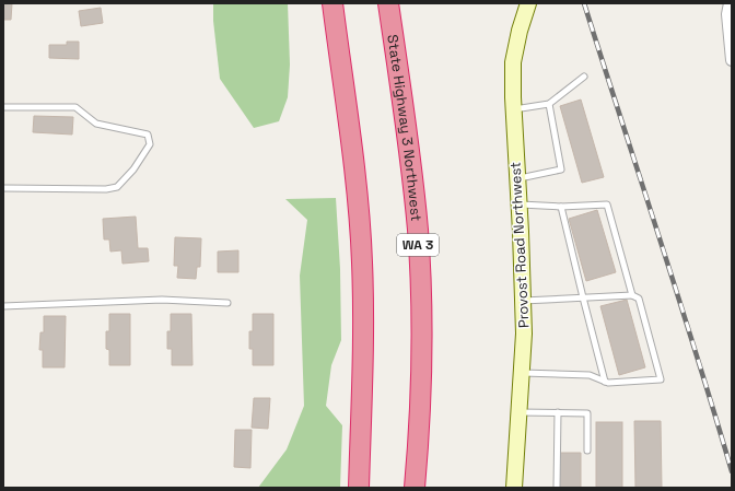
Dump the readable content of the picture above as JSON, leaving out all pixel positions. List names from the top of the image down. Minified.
{"streets":{"highway":["State Highway 3 Northwest","WA 3"],"street":["Provost Road Northwest"]}}
